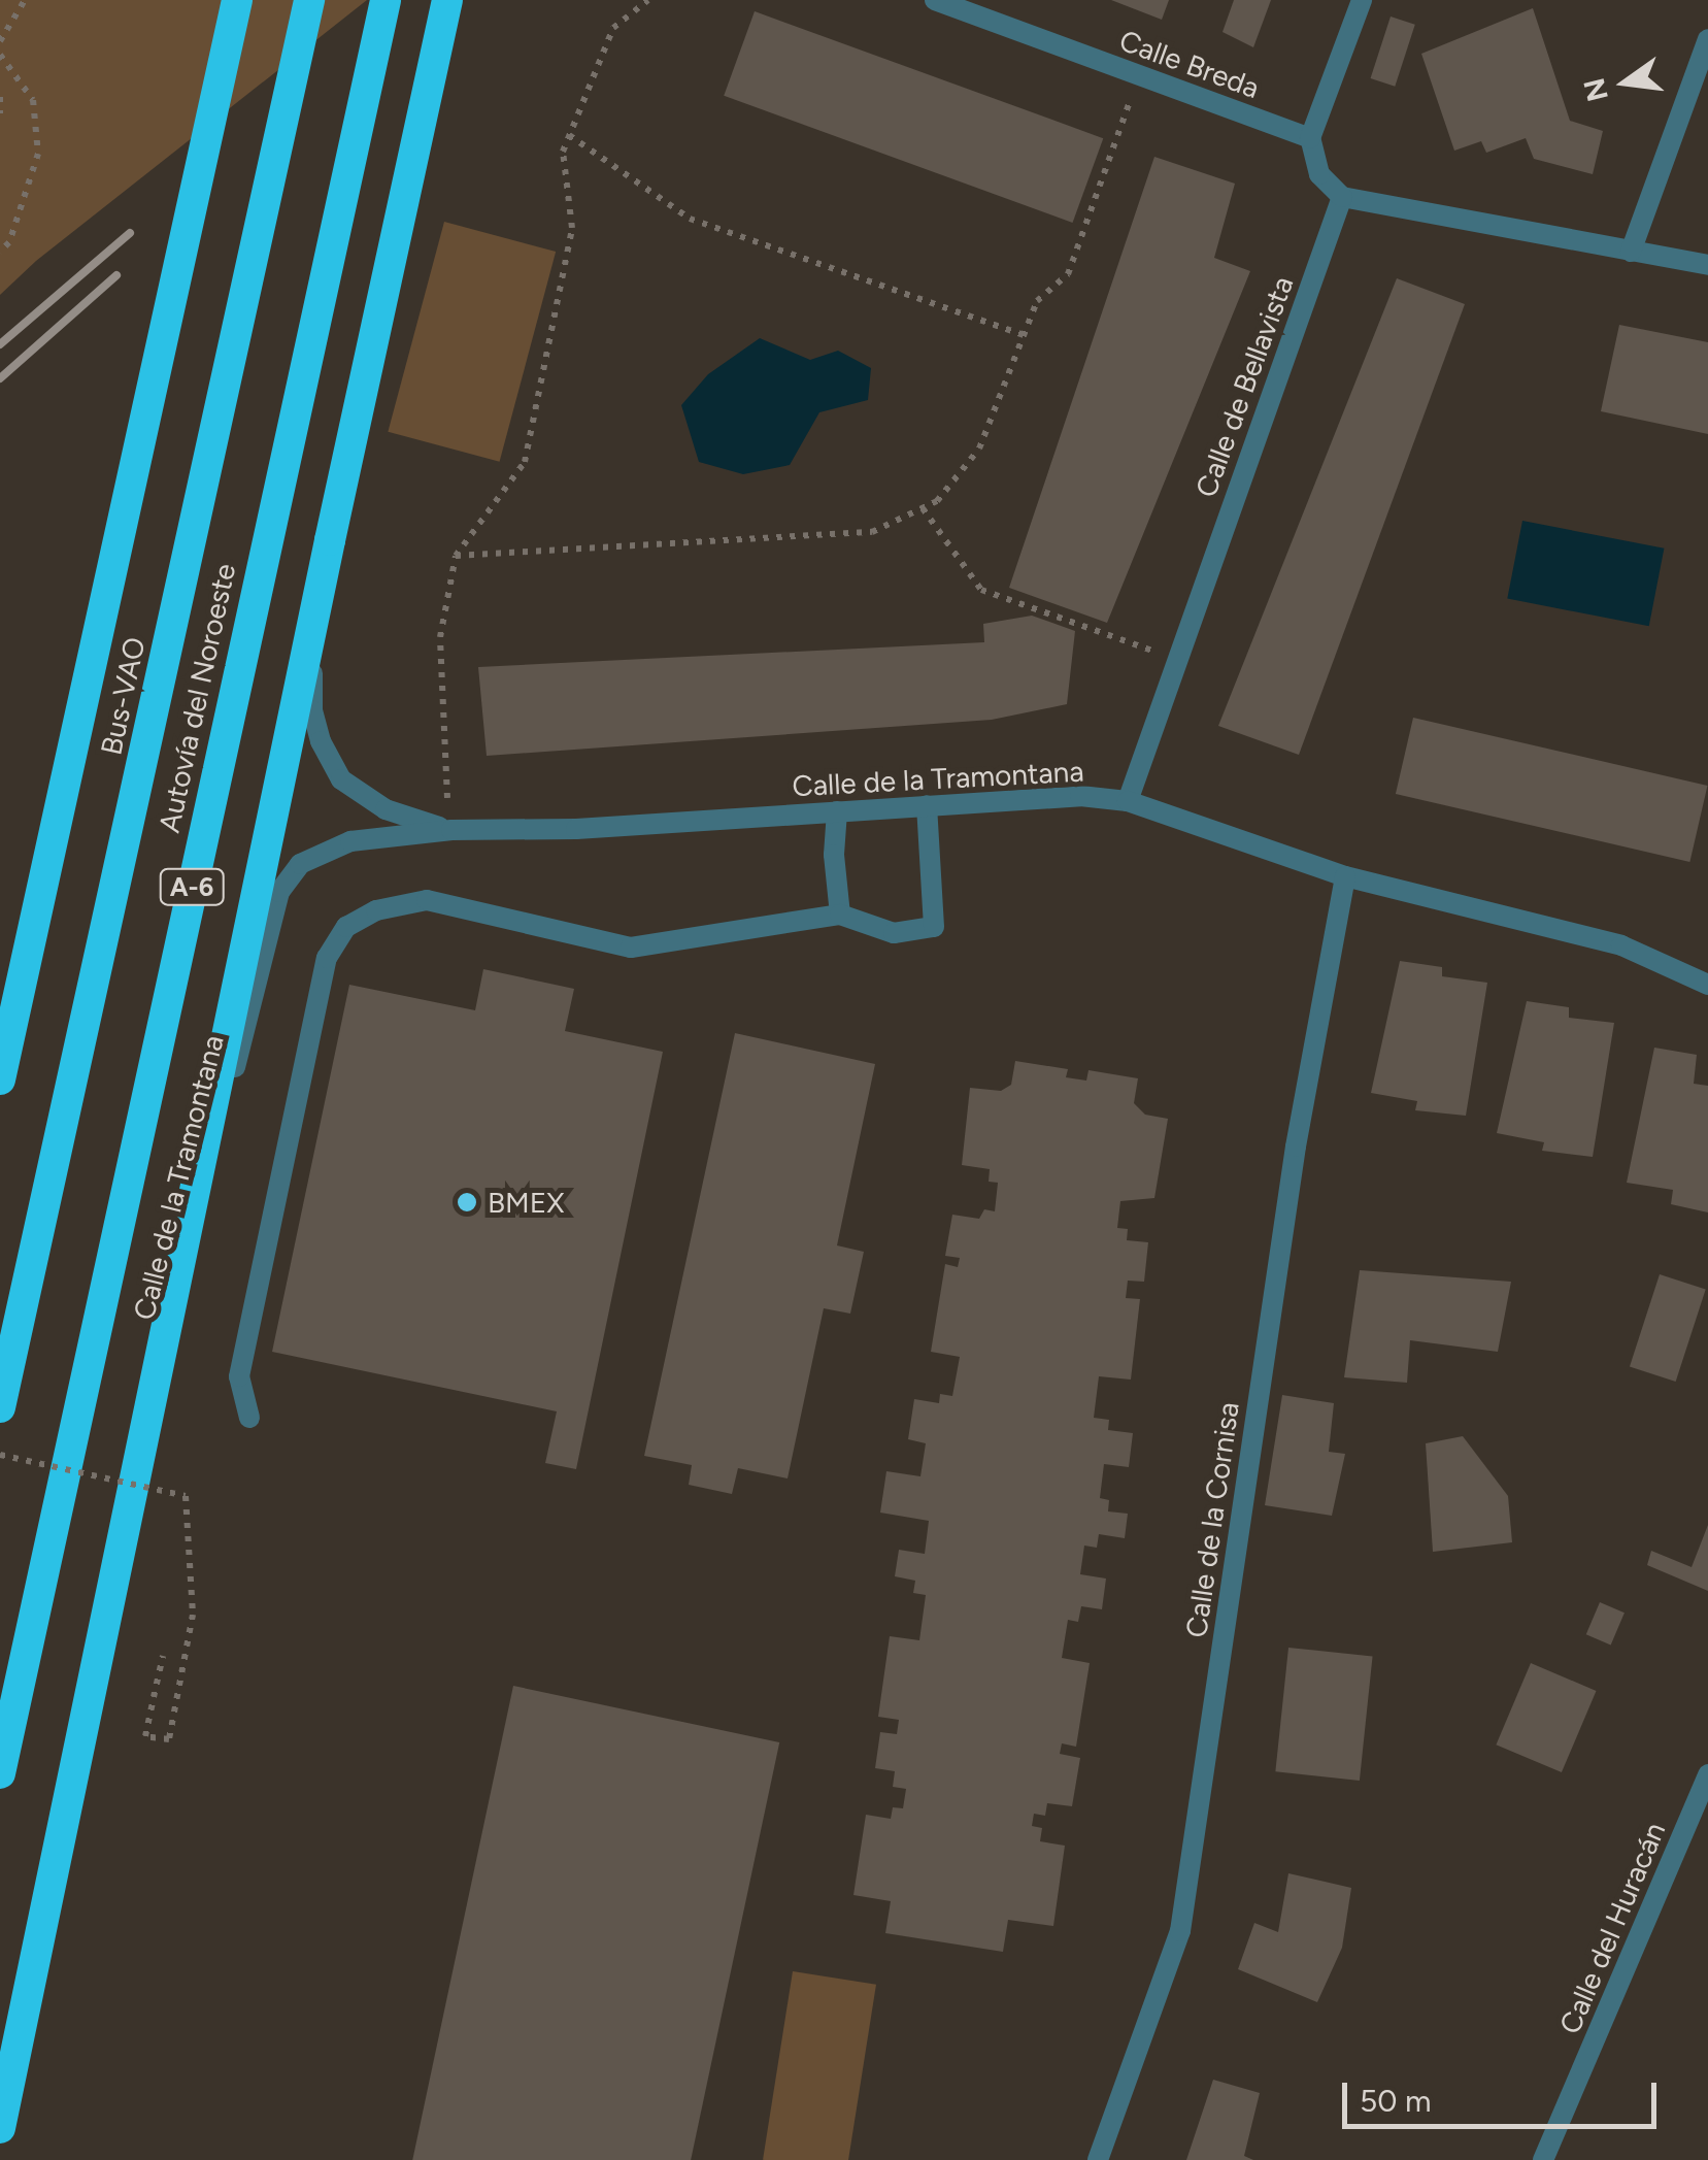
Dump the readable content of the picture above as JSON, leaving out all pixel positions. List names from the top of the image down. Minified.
{"streets":{"highway":["Bus-VAO","Autovía del Noroeste","A-6"],"street":["Calle Breda","Calle de Bellavista","Calle de la Tramontana","Calle de la Cornisa","Calle del Huracán"]},"crossings":[["Calle de Bellavista","Calle de la Tramontana"],["Calle de la Tramontana","Calle de la Cornisa"]],"places":["BMEX"],"scale_bar":"50 m","north":"left"}
